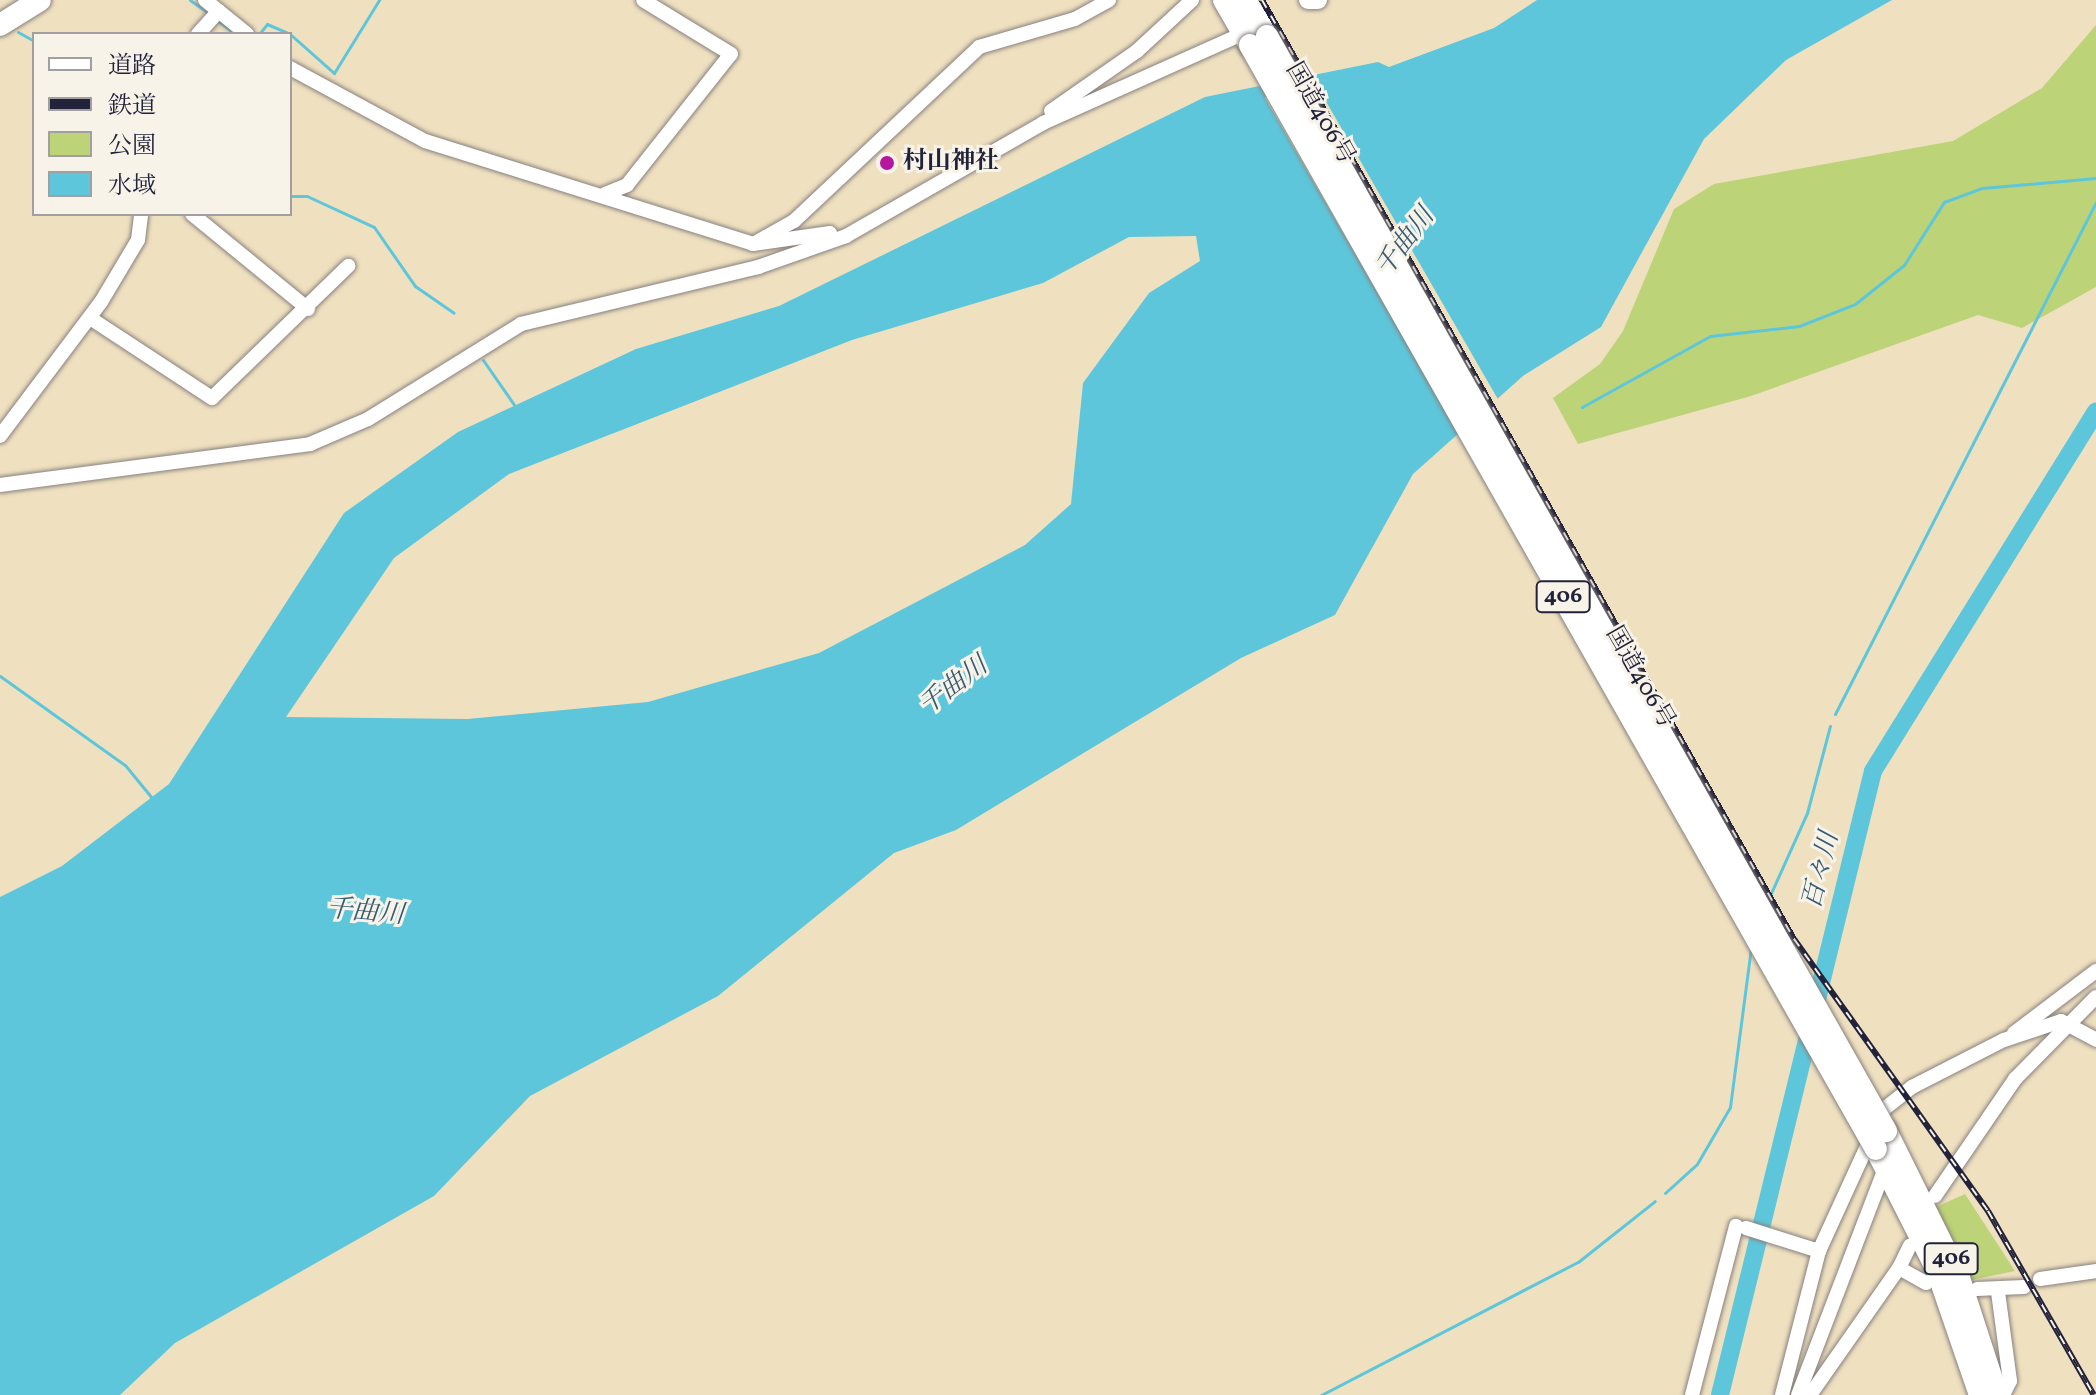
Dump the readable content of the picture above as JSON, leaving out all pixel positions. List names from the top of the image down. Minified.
{"streets":{"highway":["国道406号","406"]},"water":["千曲川","百々川"],"places":["村山神社"],"legend":["道路","鉄道","公園","水域"]}
